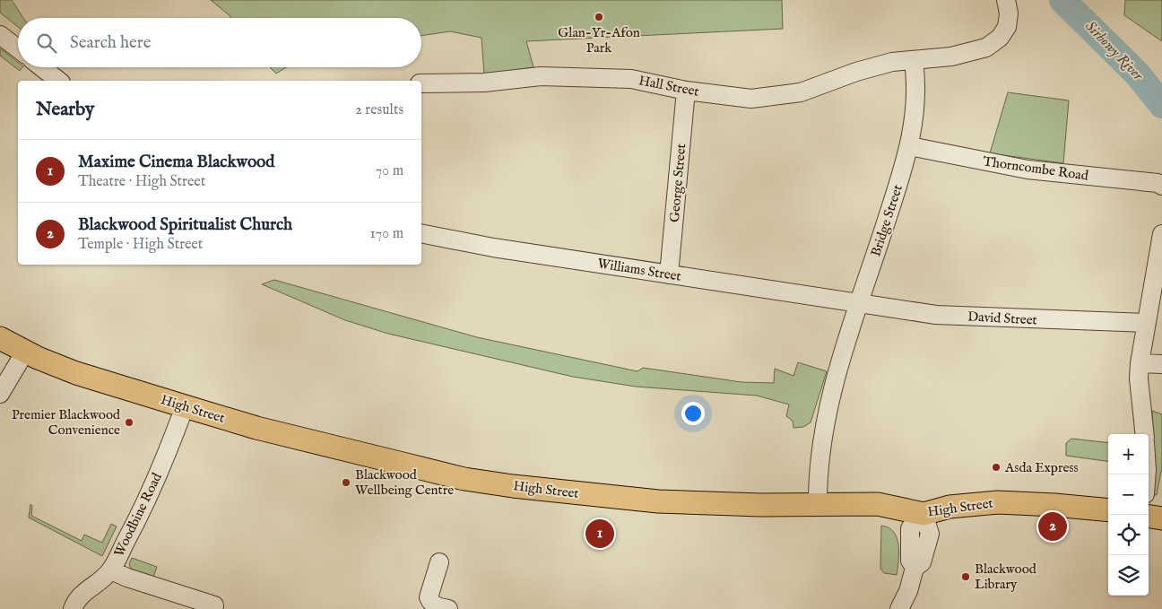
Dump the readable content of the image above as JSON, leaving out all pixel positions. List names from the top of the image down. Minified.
{"streets":{"main road":["High Street"],"street":["Hall Street","Thorncombe Road","George Street","Bridge Street","Williams Street","David Street","Woodbine Road"]},"crossings":[["Hall Street","George Street"],["Hall Street","Bridge Street"],["Thorncombe Road","Bridge Street"],["George Street","Williams Street"],["Bridge Street","Williams Street"],["Bridge Street","David Street"],["Bridge Street","High Street"],["Williams Street","David Street"],["High Street","Woodbine Road"]],"water":["Sirhowy River"],"places":["Glan-Yr-Afon Park","Premier Blackwood Convenience","Asda Express","Blackwood Wellbeing Centre","Blackwood Library"],"page":{"search":"Search here","heading":["Nearby","2 results"],"list":[{"mark":"1","name":"Maxime Cinema Blackwood","note":"Theatre · High Street","value":"70 m"},{"mark":"2","name":"Blackwood Spiritualist Church","note":"Temple · High Street","value":"170 m"}],"map_buttons":["+","−"],"pins":["2","1"]}}
